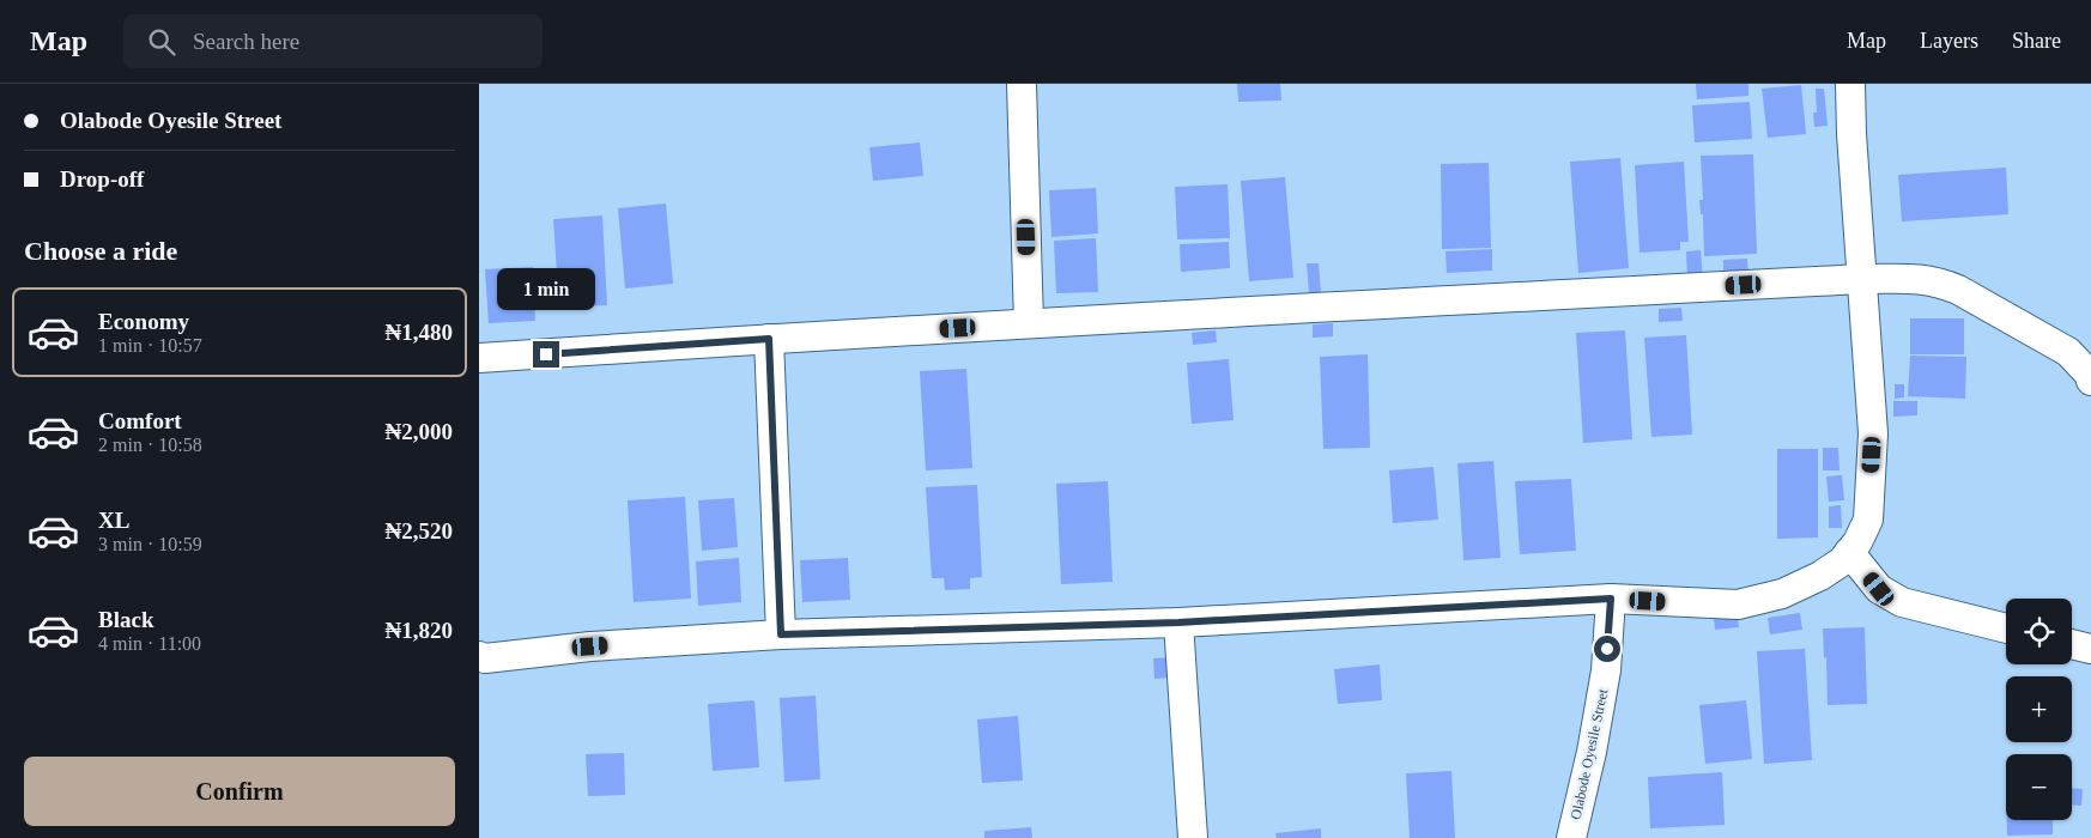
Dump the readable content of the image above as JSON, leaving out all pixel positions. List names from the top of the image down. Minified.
{"streets":{"street":["Olabode Oyesile Street"]},"page":{"header":"Map","search":"Search here","nav":["Map","Layers","Share"],"banner":["Olabode Oyesile Street","Drop-off"],"heading":"Choose a ride","bubble":"1 min","list":[{"name":"Economy","note":"1 min · 10:57","value":"₦1,480"},{"name":"Comfort","note":"2 min · 10:58","value":"₦2,000"},{"name":"XL","note":"3 min · 10:59","value":"₦2,520"},{"name":"Black","note":"4 min · 11:00","value":"₦1,820"}],"map_buttons":["+","−"],"buttons":"Confirm"}}
